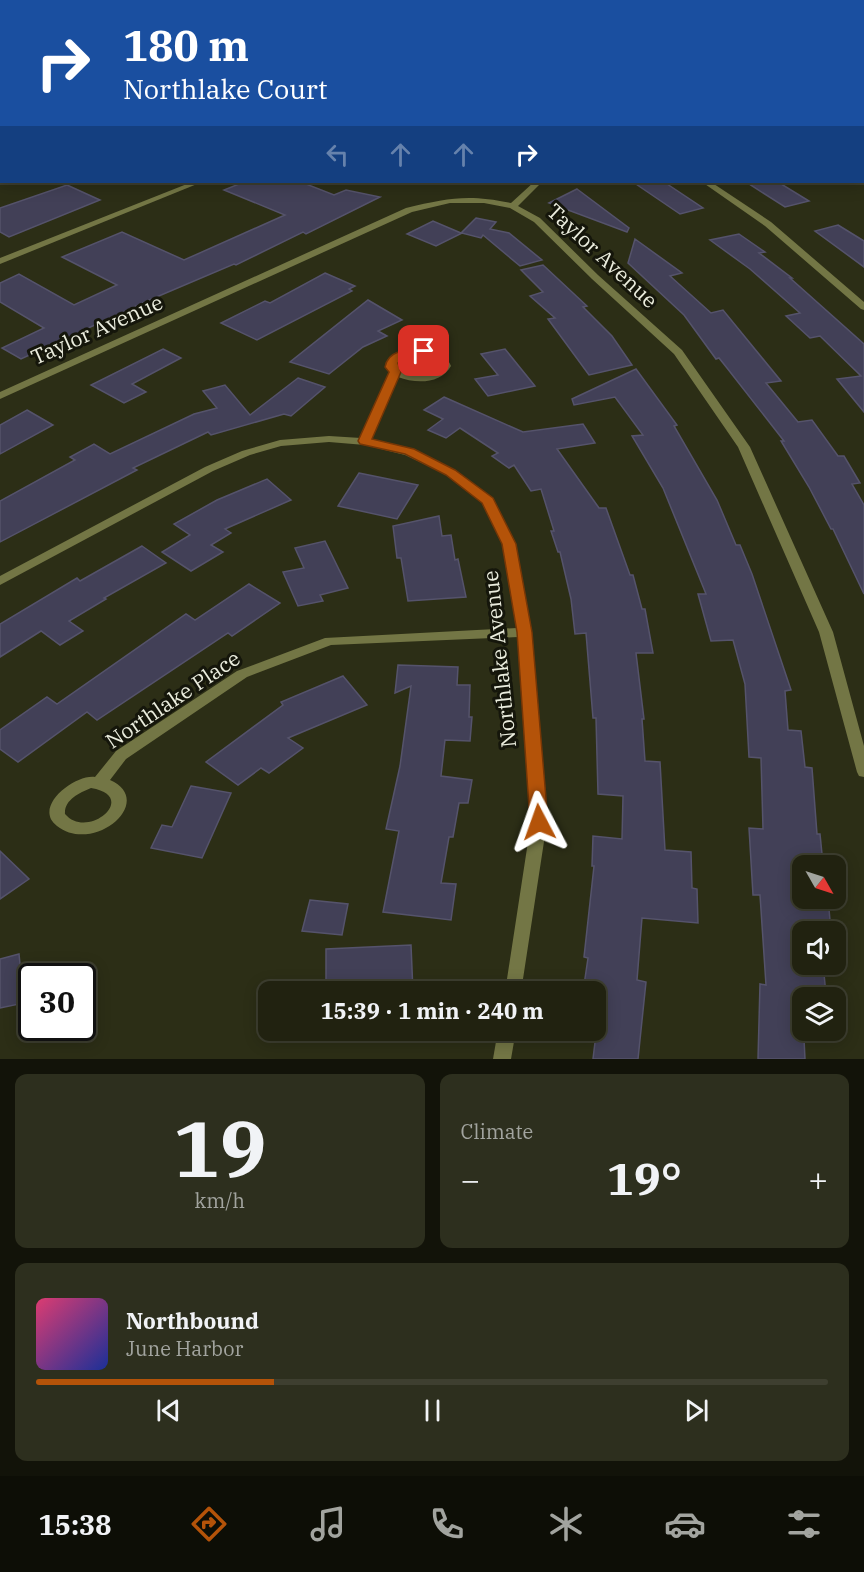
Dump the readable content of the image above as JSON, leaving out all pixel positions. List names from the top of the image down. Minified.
{"streets":{"street":["Taylor Avenue","Northlake Avenue","Northlake Place"]},"crossings":[["Northlake Avenue","Northlake Place"]],"north":"bottom right","page":{"turn":["180 m","Northlake Court"],"limit":"30","trip":"15:39 · 1 min · 240 m","tile":[["19","km/h"],"Climate"],"heat":["−","19°","+"],"song":["Northbound","June Harbor"],"tabs":"15:38"}}
